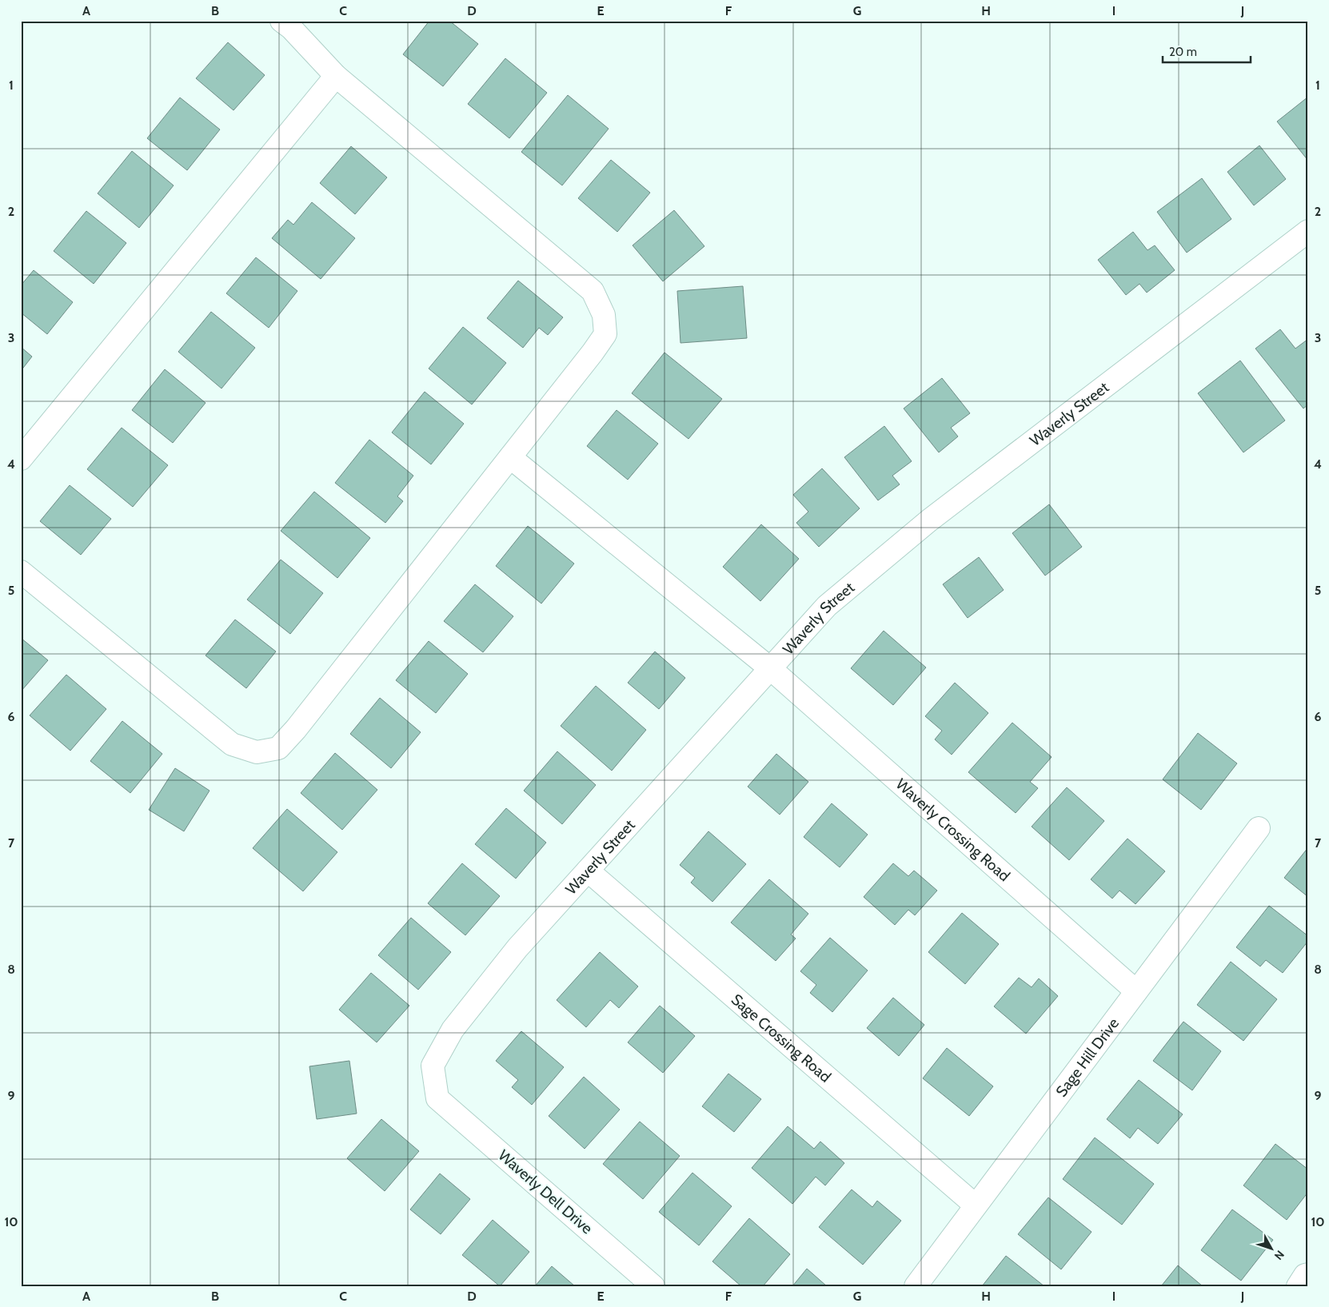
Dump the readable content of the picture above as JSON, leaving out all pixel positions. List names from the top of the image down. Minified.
{"streets":{"street":["Waverly Street","Waverly Crossing Road","Sage Crossing Road","Sage Hill Drive","Waverly Dell Drive"]},"crossings":[["Waverly Street","Waverly Crossing Road"],["Waverly Street","Sage Crossing Road"],["Waverly Street","Waverly Dell Drive"],["Waverly Crossing Road","Sage Hill Drive"],["Sage Crossing Road","Sage Hill Drive"]],"scale_bar":"20 m","north":"bottom right","grid":{"columns":["A","B","C","D","E","F","G","H","I","J"],"rows":["1","2","3","4","5","6","7","8","9","10"]}}
